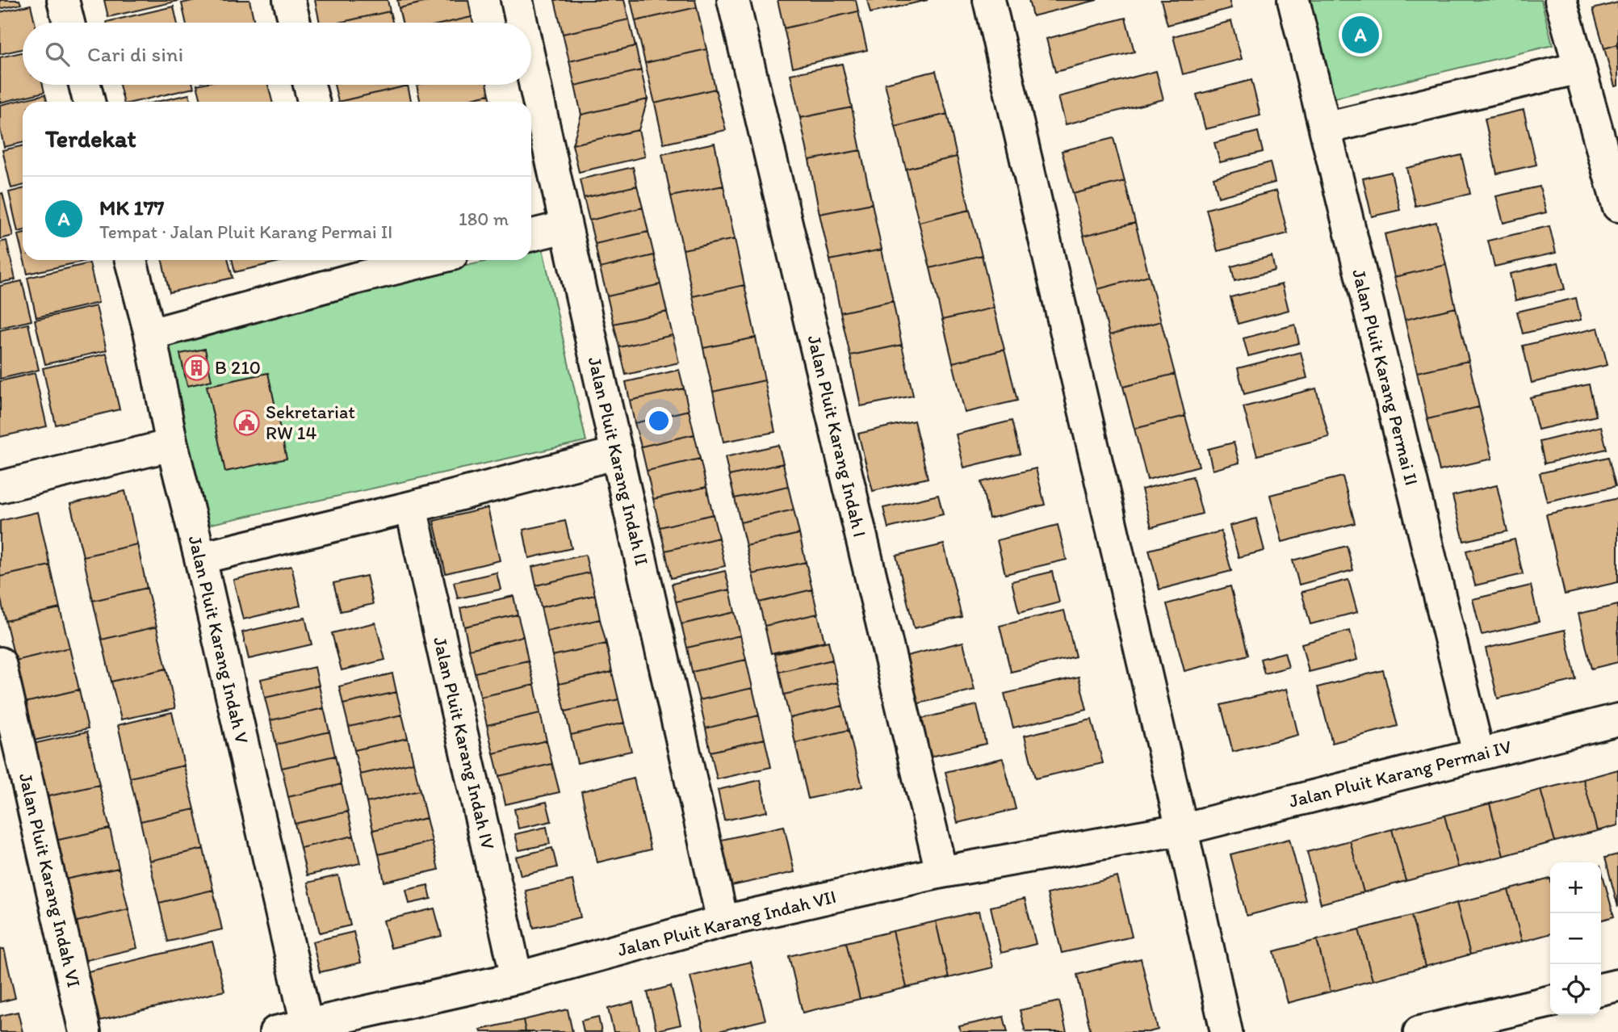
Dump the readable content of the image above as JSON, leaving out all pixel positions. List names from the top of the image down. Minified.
{"streets":{"street":["Jalan Pluit Karang Permai II","Jalan Pluit Karang Indah I","Jalan Pluit Karang Indah II","Jalan Pluit Karang Indah V","Jalan Pluit Karang Indah IV","Jalan Pluit Karang Permai IV","Jalan Pluit Karang Indah VI","Jalan Pluit Karang Indah VII"]},"crossings":[["Jalan Pluit Karang Permai II","Jalan Pluit Karang Permai IV"],["Jalan Pluit Karang Indah I","Jalan Pluit Karang Indah VII"],["Jalan Pluit Karang Indah II","Jalan Pluit Karang Indah VII"],["Jalan Pluit Karang Indah V","Jalan Pluit Karang Indah VII"],["Jalan Pluit Karang Indah IV","Jalan Pluit Karang Indah VII"],["Jalan Pluit Karang Permai IV","Jalan Pluit Karang Indah VII"]],"places":{"building":["B 210"],"public building":["Sekretariat RW 14"]},"page":{"pins":"A","search":"Cari di sini","heading":"Terdekat","list":[{"mark":"A","name":"MK 177","note":"Tempat · Jalan Pluit Karang Permai II","value":"180 m"}],"map_buttons":["+","−"]}}
